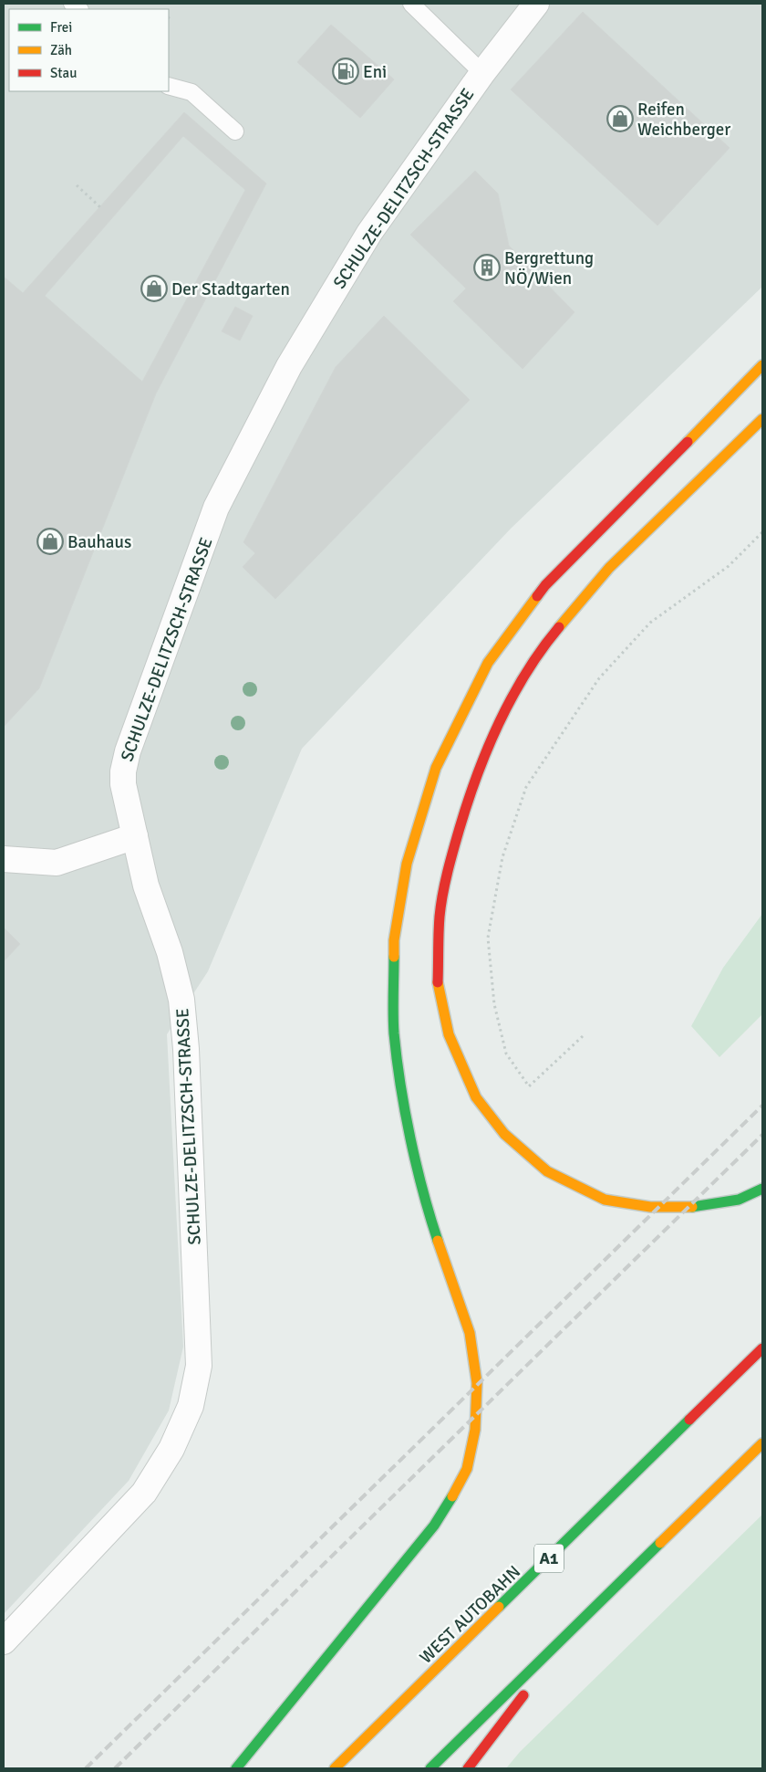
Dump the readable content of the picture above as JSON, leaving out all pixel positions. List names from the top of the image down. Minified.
{"streets":{"highway":["A1","WEST AUTOBAHN"],"street":["SCHULZE-DELITZSCH-STRASSE"]},"places":{"fuel station":["Eni"],"shop":["Reifen Weichberger","Der Stadtgarten","Bauhaus"],"building":["Bergrettung NÖ/Wien"]},"legend":["Frei","Zäh","Stau"]}
